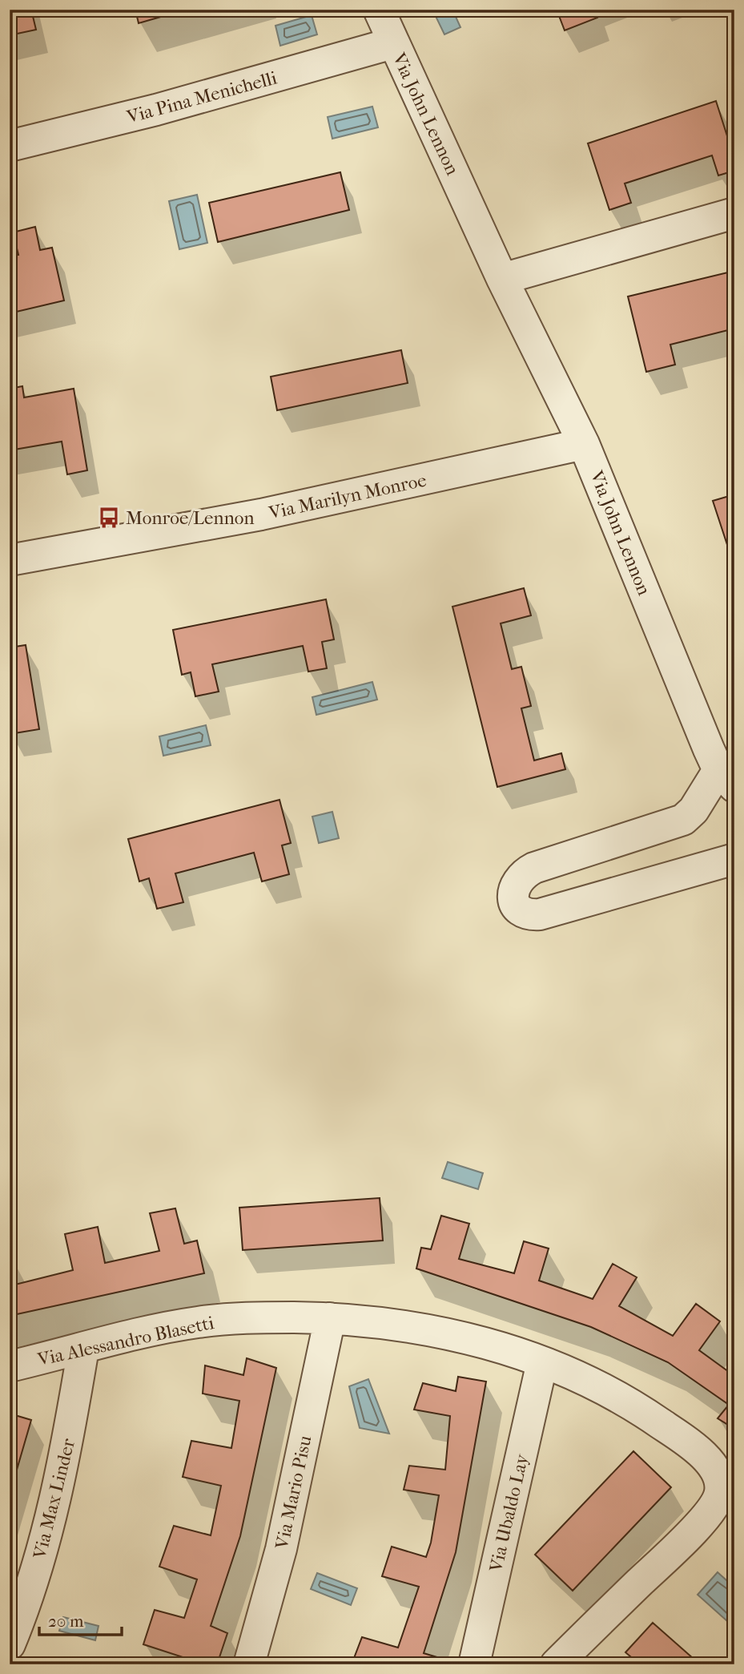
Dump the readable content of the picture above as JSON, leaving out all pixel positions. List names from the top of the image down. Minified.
{"streets":{"street":["Via Pina Menichelli","Via John Lennon","Via Marilyn Monroe","Via Alessandro Blasetti","Via Mario Pisu","Via Max Linder","Via Ubaldo Lay"]},"crossings":[["Via Pina Menichelli","Via John Lennon"],["Via John Lennon","Via Marilyn Monroe"],["Via Alessandro Blasetti","Via Mario Pisu"],["Via Alessandro Blasetti","Via Max Linder"],["Via Alessandro Blasetti","Via Ubaldo Lay"]],"places":{"bus stop":["Monroe/Lennon"]},"scale_bar":"20 m"}
